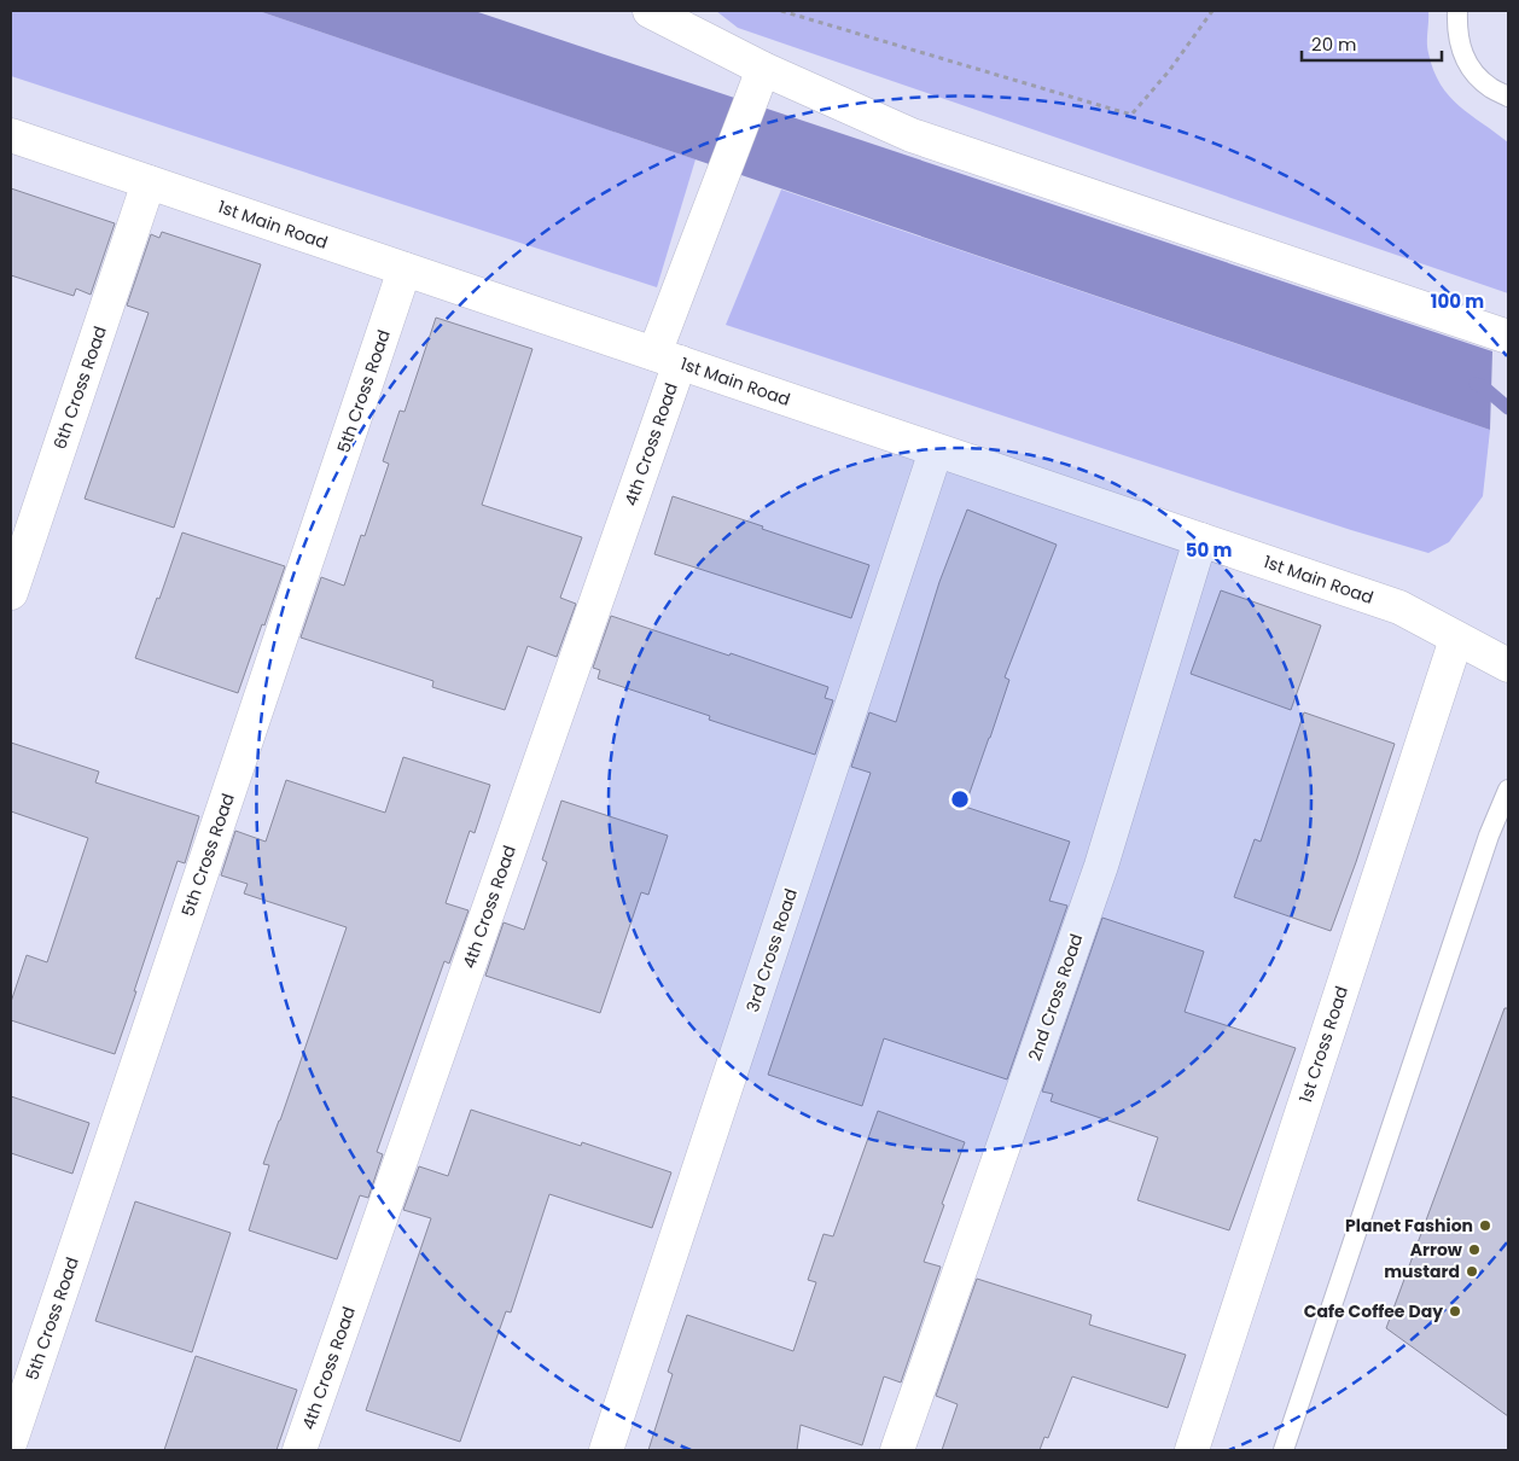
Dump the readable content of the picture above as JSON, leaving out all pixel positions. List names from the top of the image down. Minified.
{"streets":{"street":["1st Main Road","6th Cross Road","5th Cross Road","4th Cross Road","3rd Cross Road","2nd Cross Road","1st Cross Road"]},"crossings":[["1st Main Road","6th Cross Road"],["1st Main Road","5th Cross Road"],["1st Main Road","4th Cross Road"],["1st Main Road","3rd Cross Road"],["1st Main Road","2nd Cross Road"],["1st Main Road","1st Cross Road"]],"places":["Planet Fashion","Arrow","mustard","Cafe Coffee Day"],"scale_bar":"20 m","rings":["100 m","50 m"]}
